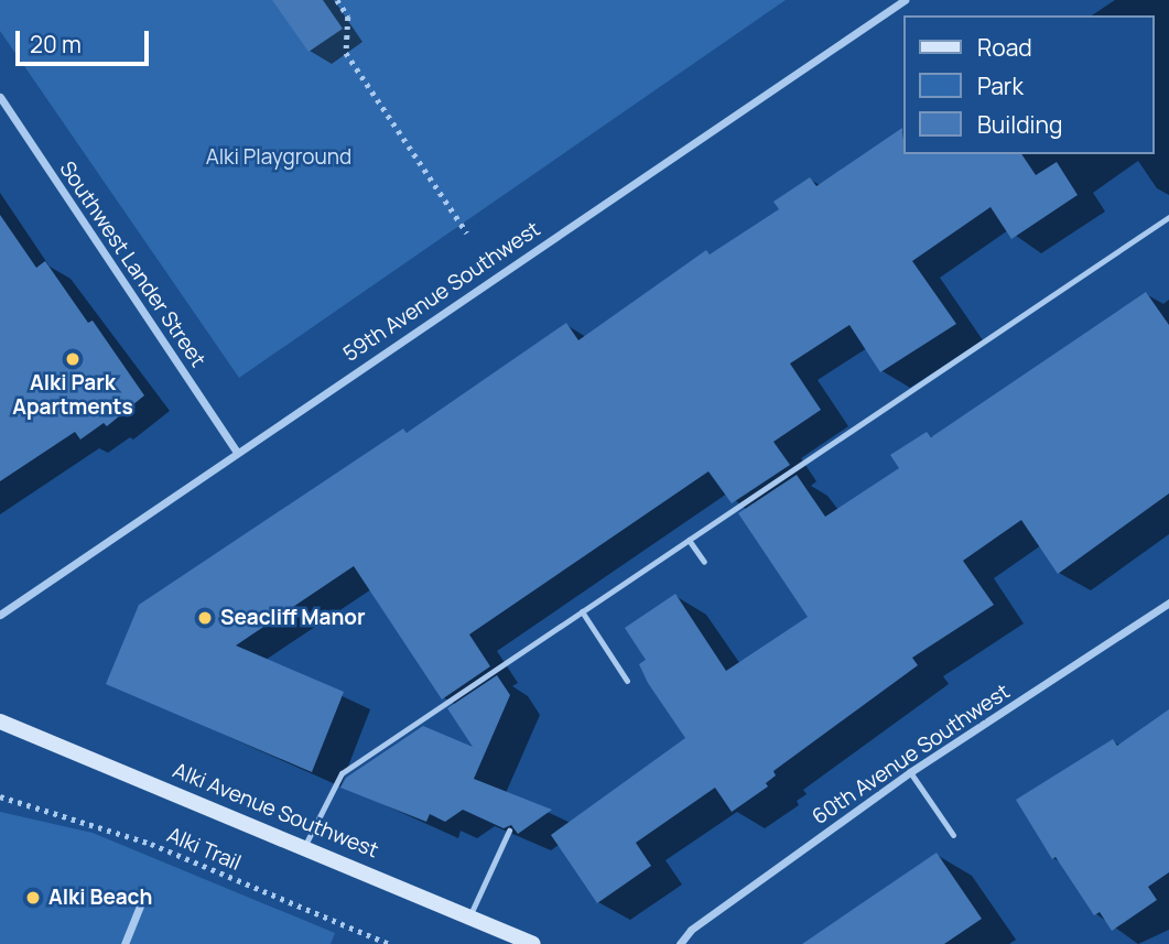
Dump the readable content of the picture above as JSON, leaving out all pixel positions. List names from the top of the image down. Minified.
{"streets":{"main road":["Alki Avenue Southwest"],"street":["Southwest Lander Street","59th Avenue Southwest","60th Avenue Southwest"],"path":["Alki Trail"]},"crossings":[["Southwest Lander Street","59th Avenue Southwest"]],"parks":["Alki Playground"],"places":["Alki Park Apartments","Seacliff Manor","Alki Beach"],"legend":["Road","Park","Building"],"scale_bar":"20 m"}
